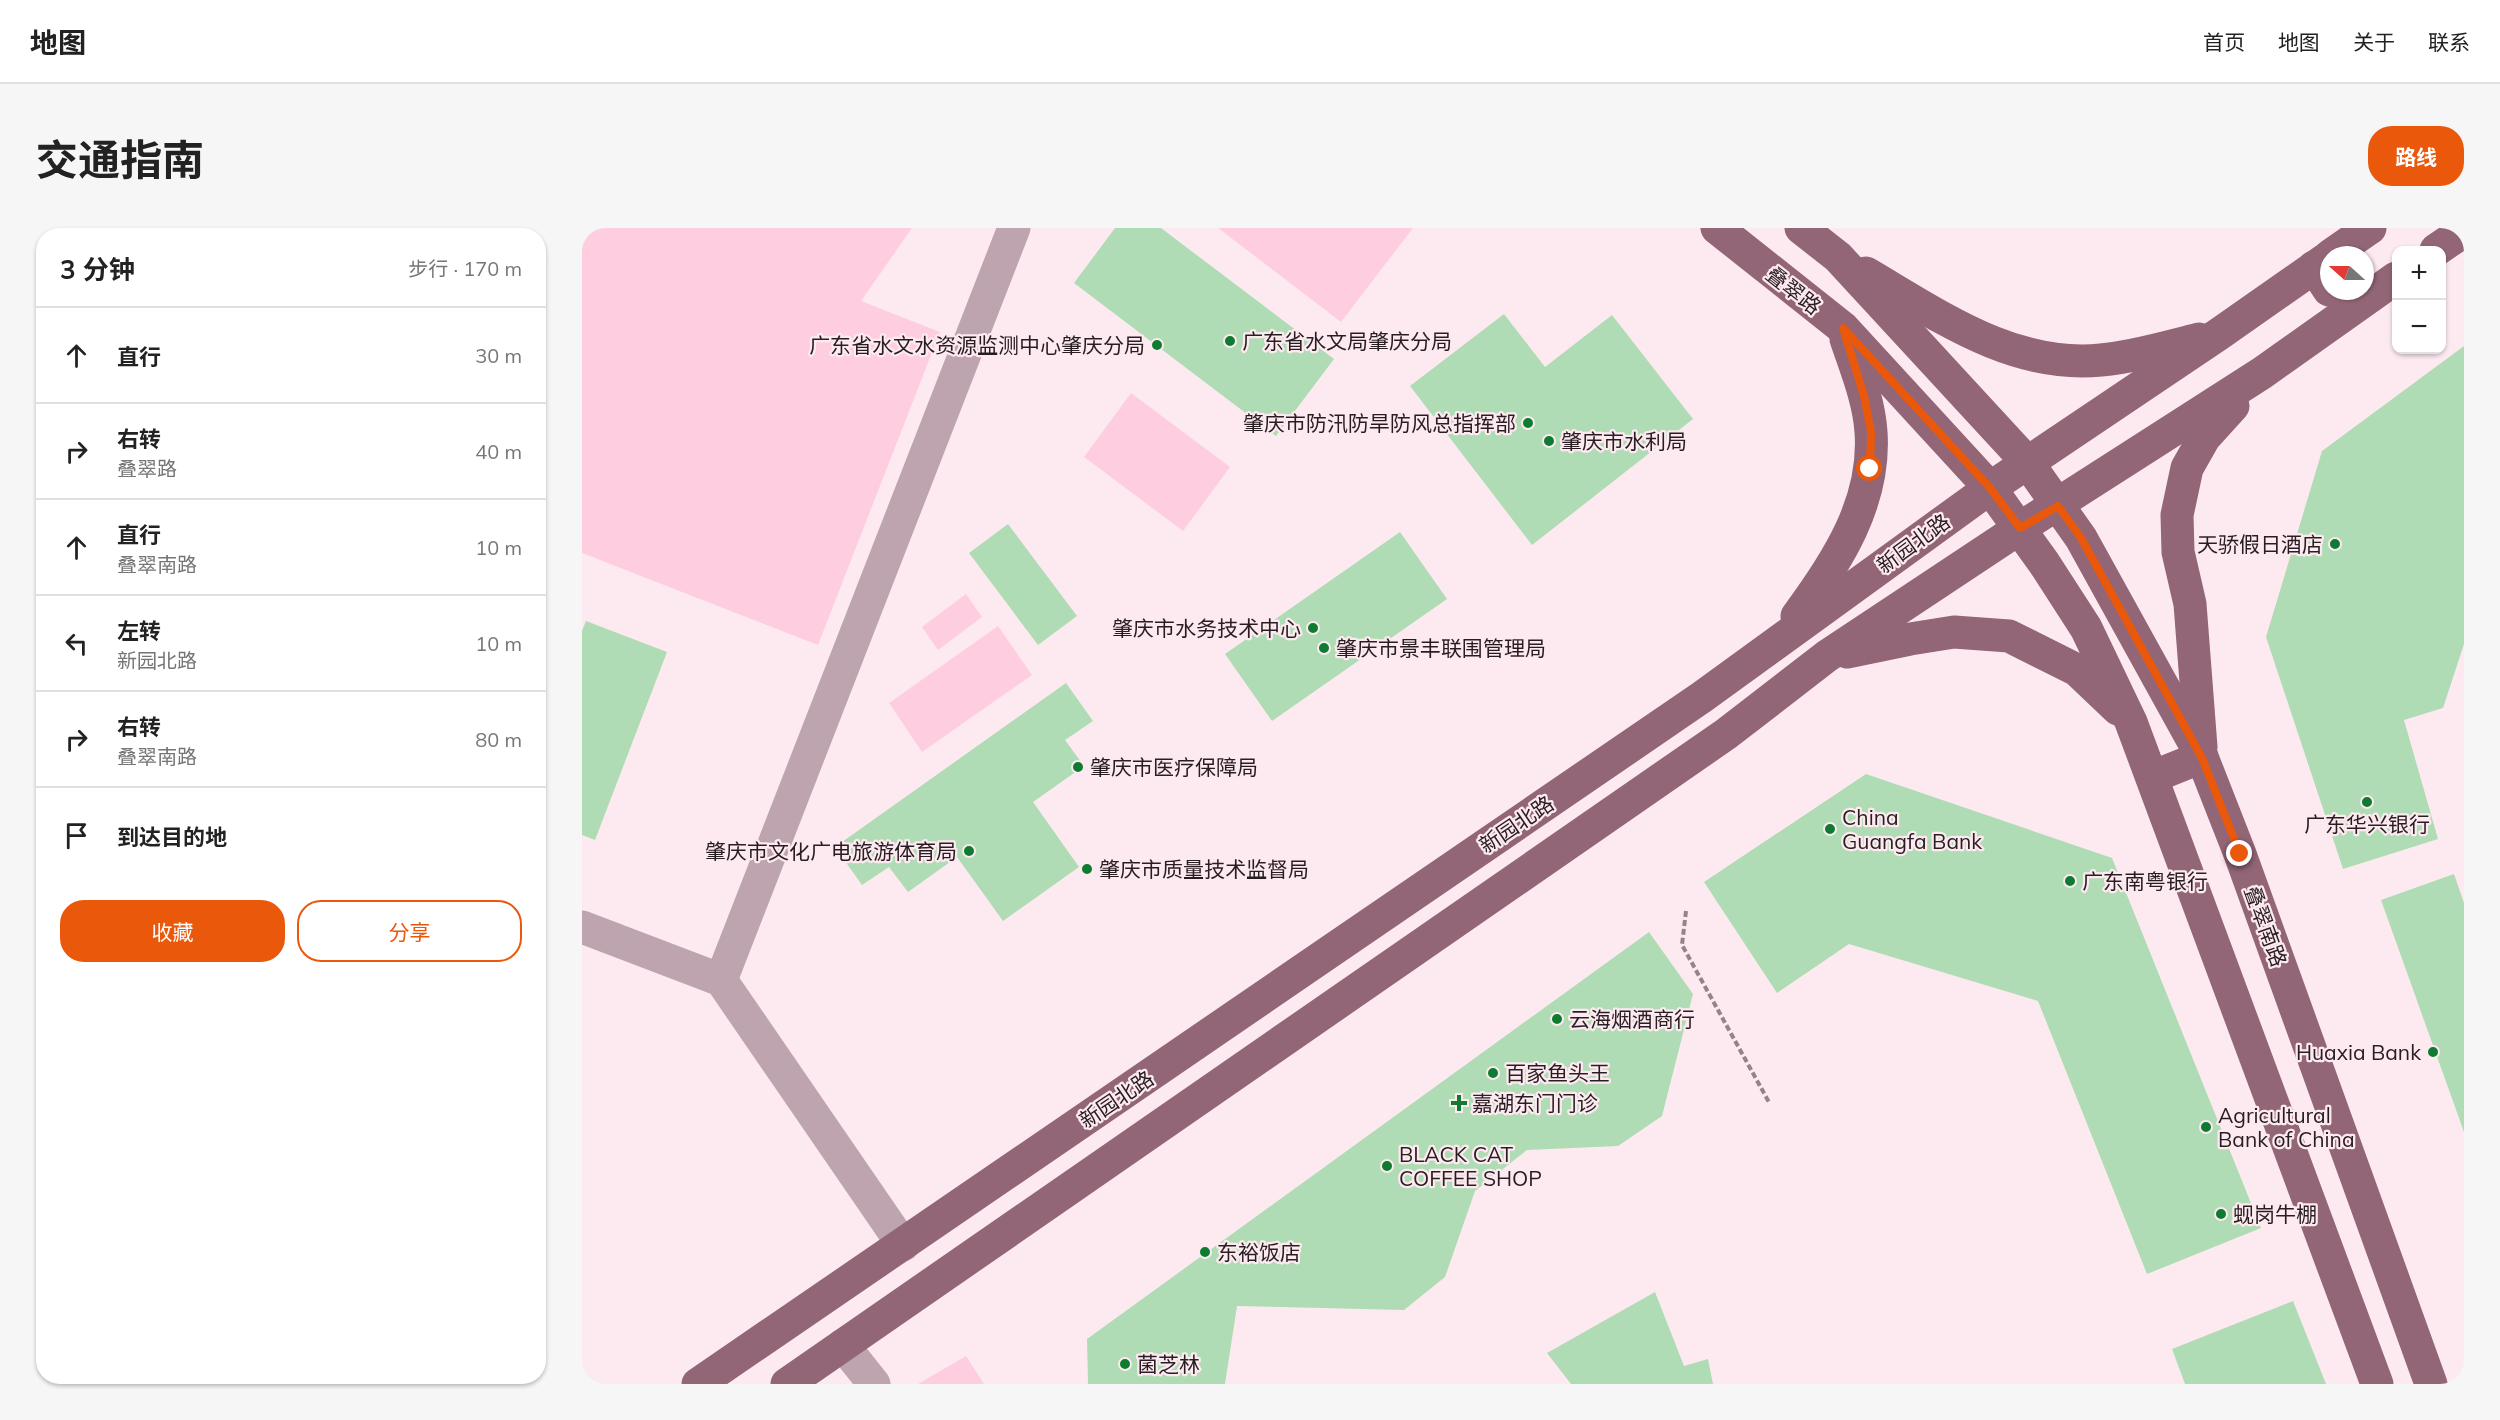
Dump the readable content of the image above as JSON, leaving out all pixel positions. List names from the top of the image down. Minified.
{"streets":{"main road":["叠翠路","新园北路","叠翠南路"]},"crossings":[["叠翠路","新园北路"],["新园北路","叠翠南路"]],"places":{"other":["广东省水文局肇庆分局","广东省水文水资源监测中心肇庆分局","肇庆市防汛防旱防风总指挥部","肇庆市水利局","天骄假日酒店","肇庆市水务技术中心","肇庆市景丰联围管理局","肇庆市医疗保障局","广东华兴银行","China Guangfa Bank","肇庆市文化广电旅游体育局","肇庆市质量技术监督局","广东南粤银行","云海烟酒商行","Huaxia Bank","百家鱼头王","Agricultural Bank of China","BLACK CAT COFFEE SHOP","蚬岗牛棚","东裕饭店","菌芝林"],"health":["嘉湖东门门诊"]},"north":"left","page":{"header":"地图","nav":["首页","地图","关于","联系"],"title":"交通指南","buttons":["路线",["收藏","分享"]],"heading":["3 分钟","步行 · 170 m"],"map_buttons":["+","−"],"list":[["直行","30 m"],["右转","叠翠路","40 m"],["直行","叠翠南路","10 m"],["左转","新园北路","10 m"],["右转","叠翠南路","80 m"],"到达目的地"]}}
